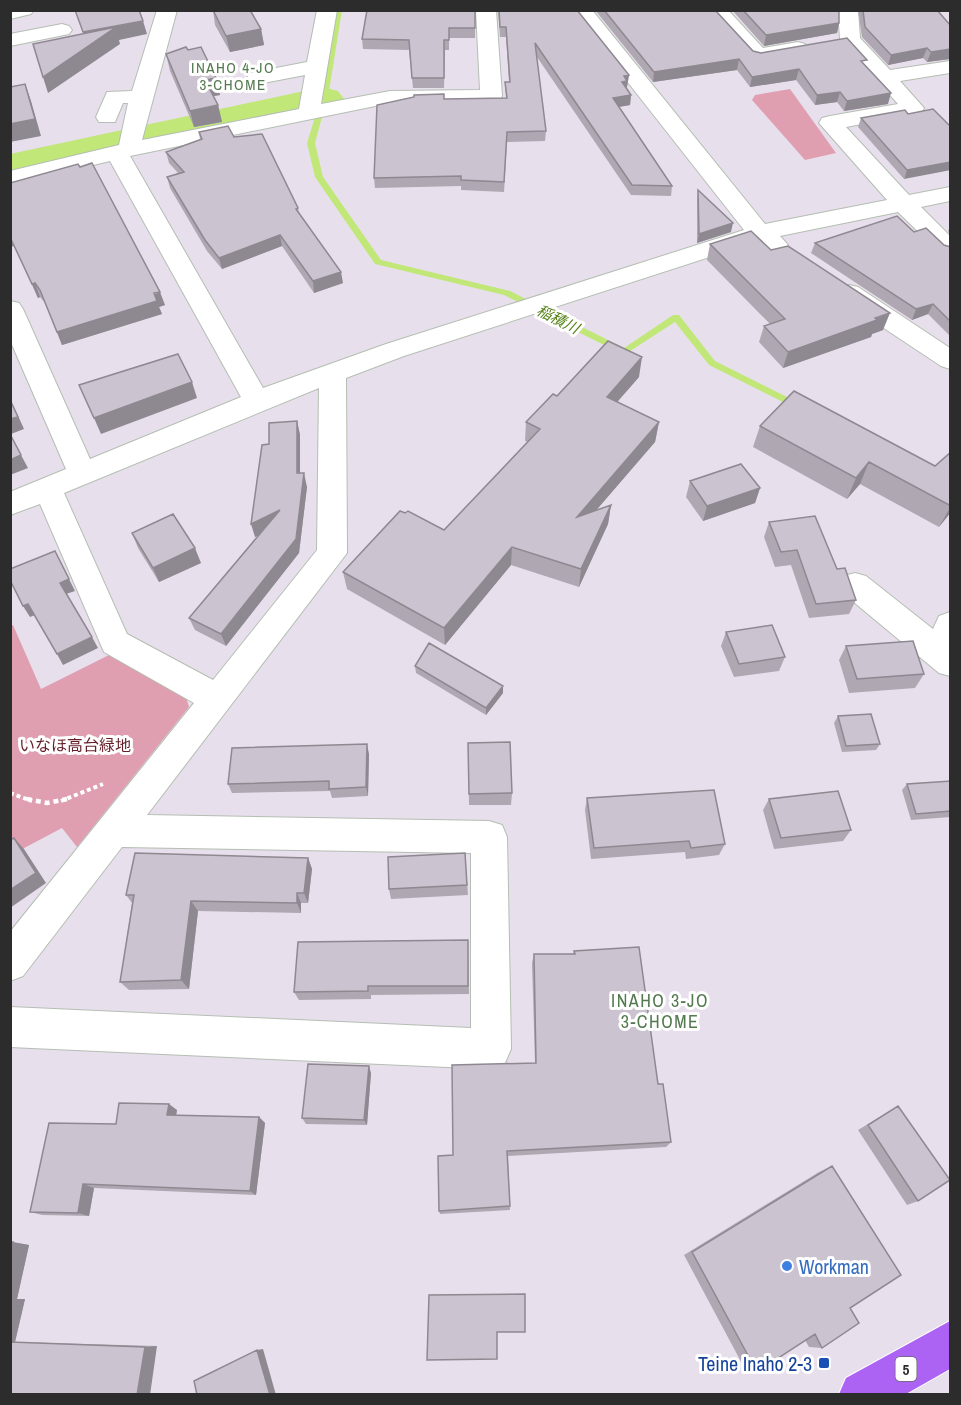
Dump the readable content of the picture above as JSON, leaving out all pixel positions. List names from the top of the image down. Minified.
{"streets":{"highway":["5"]},"districts":["INAHO 4-JO 3-CHOME","INAHO 3-JO 3-CHOME"],"water":["稲積川"],"parks":["いなほ高台緑地"],"places":{"other":["Workman"],"transit":["Teine Inaho 2-3"]}}
